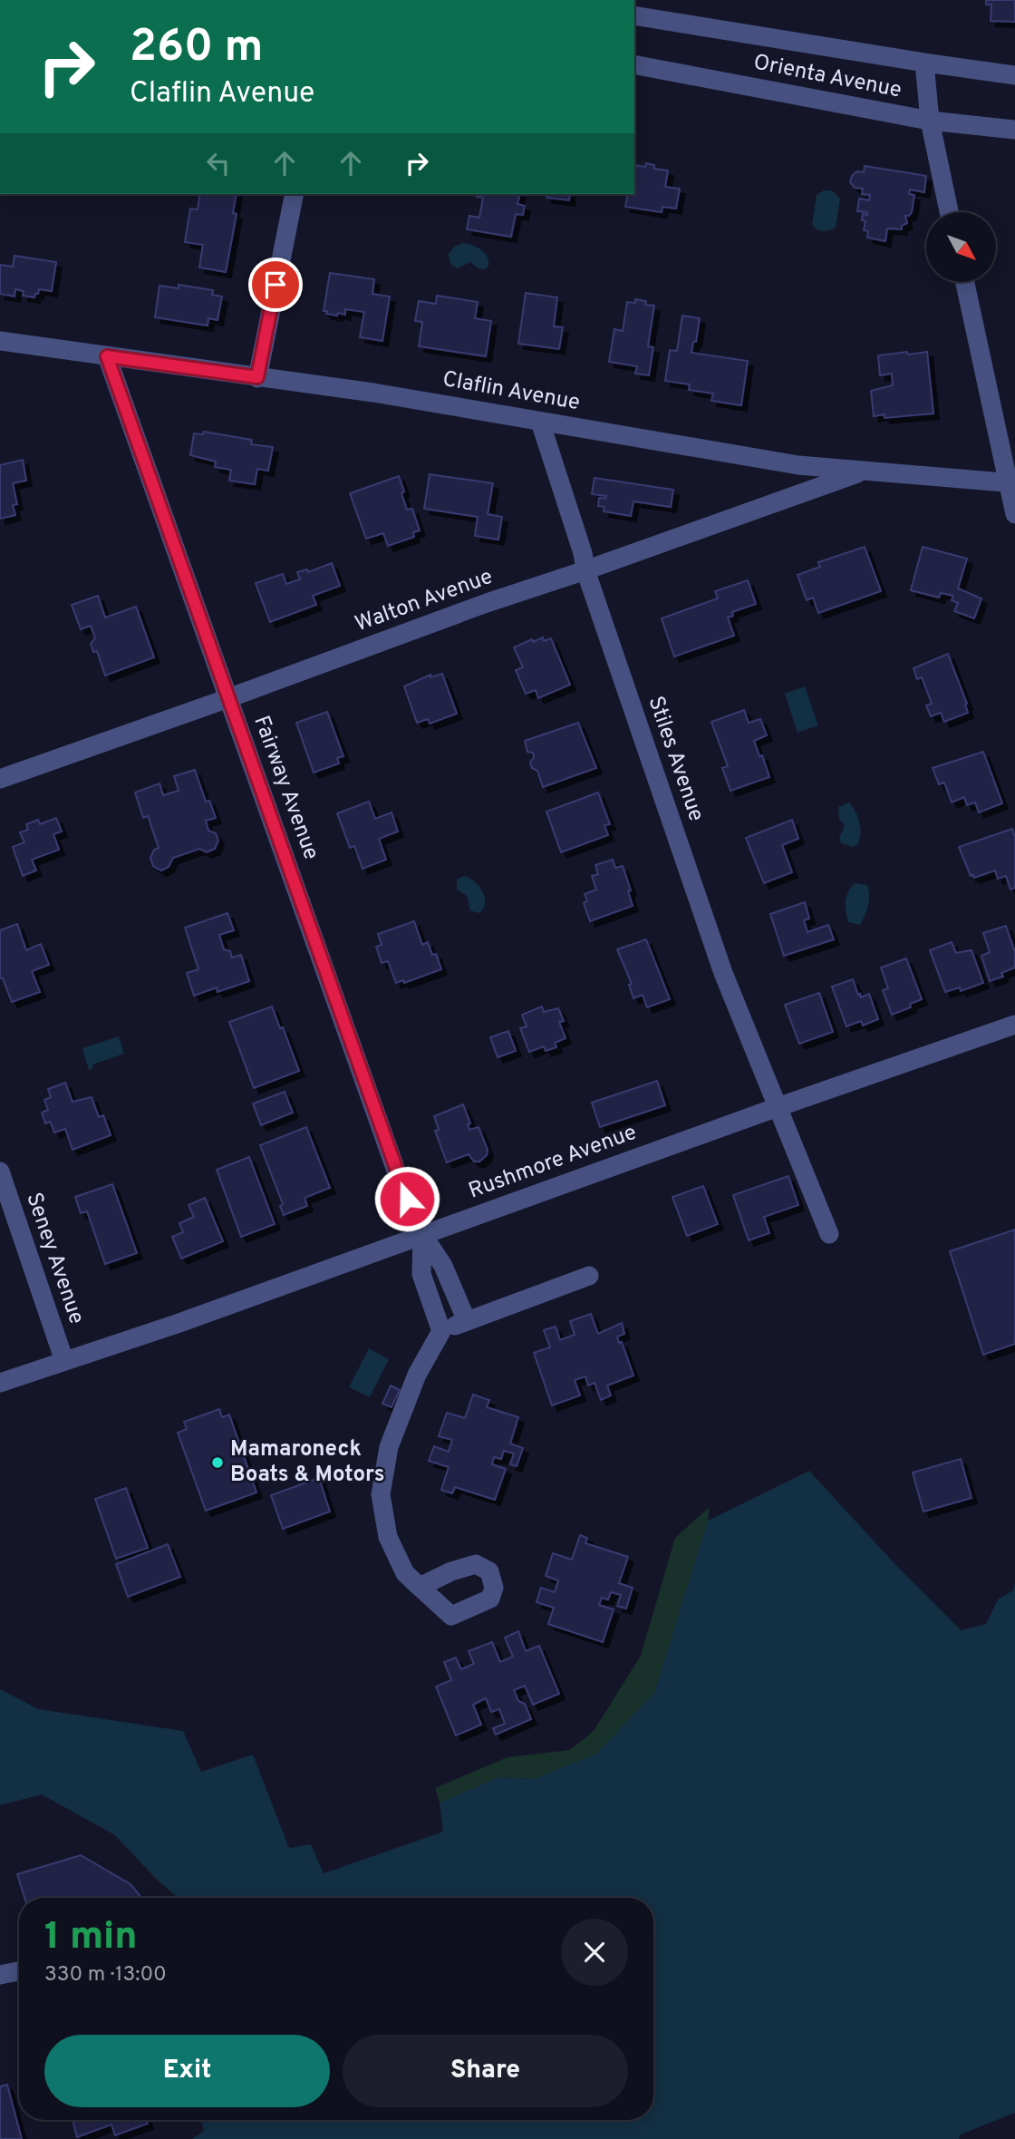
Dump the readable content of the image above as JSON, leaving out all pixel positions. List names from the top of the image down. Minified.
{"streets":{"street":["Orienta Avenue","Claflin Avenue","Walton Avenue","Stiles Avenue","Fairway Avenue","Rushmore Avenue","Seney Avenue"]},"crossings":[["Claflin Avenue","Walton Avenue"],["Claflin Avenue","Stiles Avenue"],["Claflin Avenue","Fairway Avenue"],["Walton Avenue","Stiles Avenue"],["Walton Avenue","Fairway Avenue"],["Stiles Avenue","Rushmore Avenue"],["Fairway Avenue","Rushmore Avenue"],["Rushmore Avenue","Seney Avenue"]],"places":["Mamaroneck Boats & Motors"],"north":"bottom right","page":{"turn":["260 m","Claflin Avenue"],"heading":["1 min","330 m · 13:00"],"buttons":["Exit","Share"]}}
